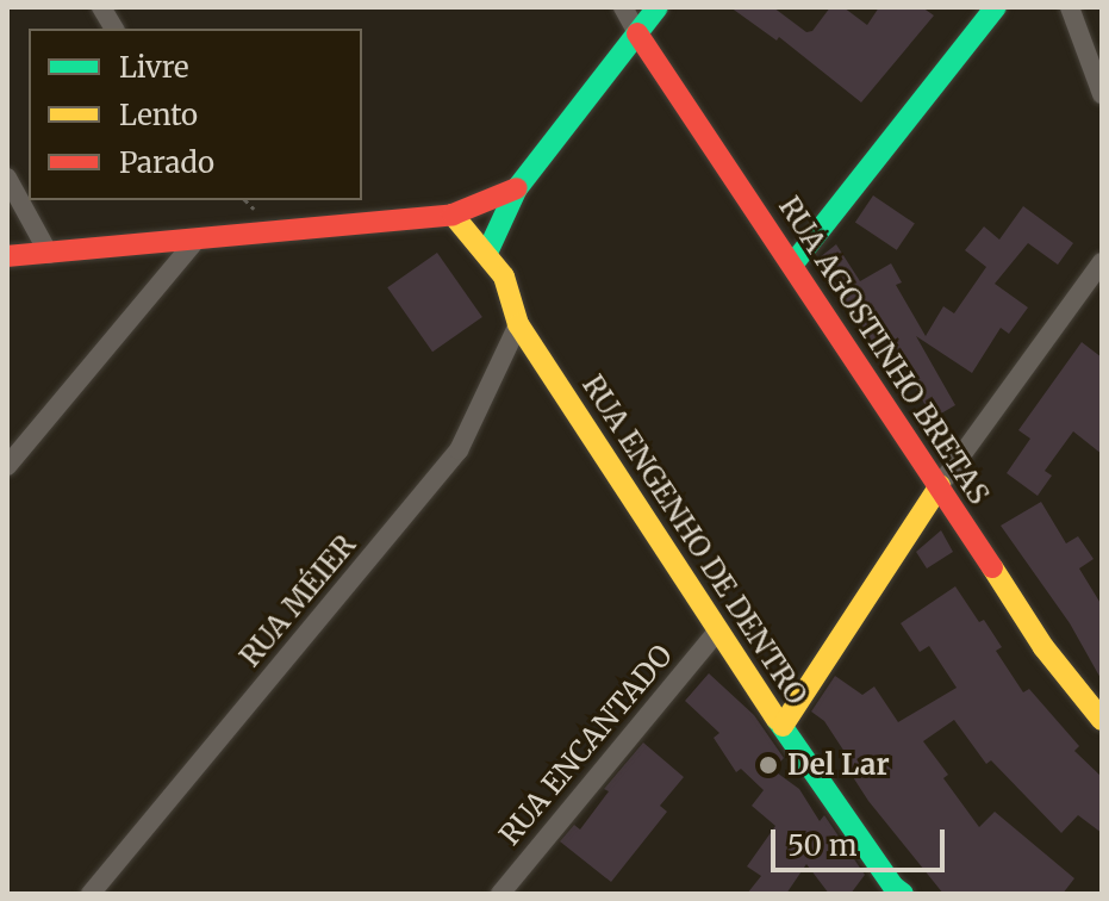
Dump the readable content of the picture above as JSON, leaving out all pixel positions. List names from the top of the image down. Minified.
{"streets":{"street":["RUA AGOSTINHO BRETAS","RUA ENGENHO DE DENTRO","RUA MÉIER","RUA ENCANTADO"]},"crossings":[["RUA ENGENHO DE DENTRO","RUA MÉIER"],["RUA ENGENHO DE DENTRO","RUA ENCANTADO"]],"places":["Del Lar"],"legend":["Livre","Lento","Parado"],"scale_bar":"50 m"}
